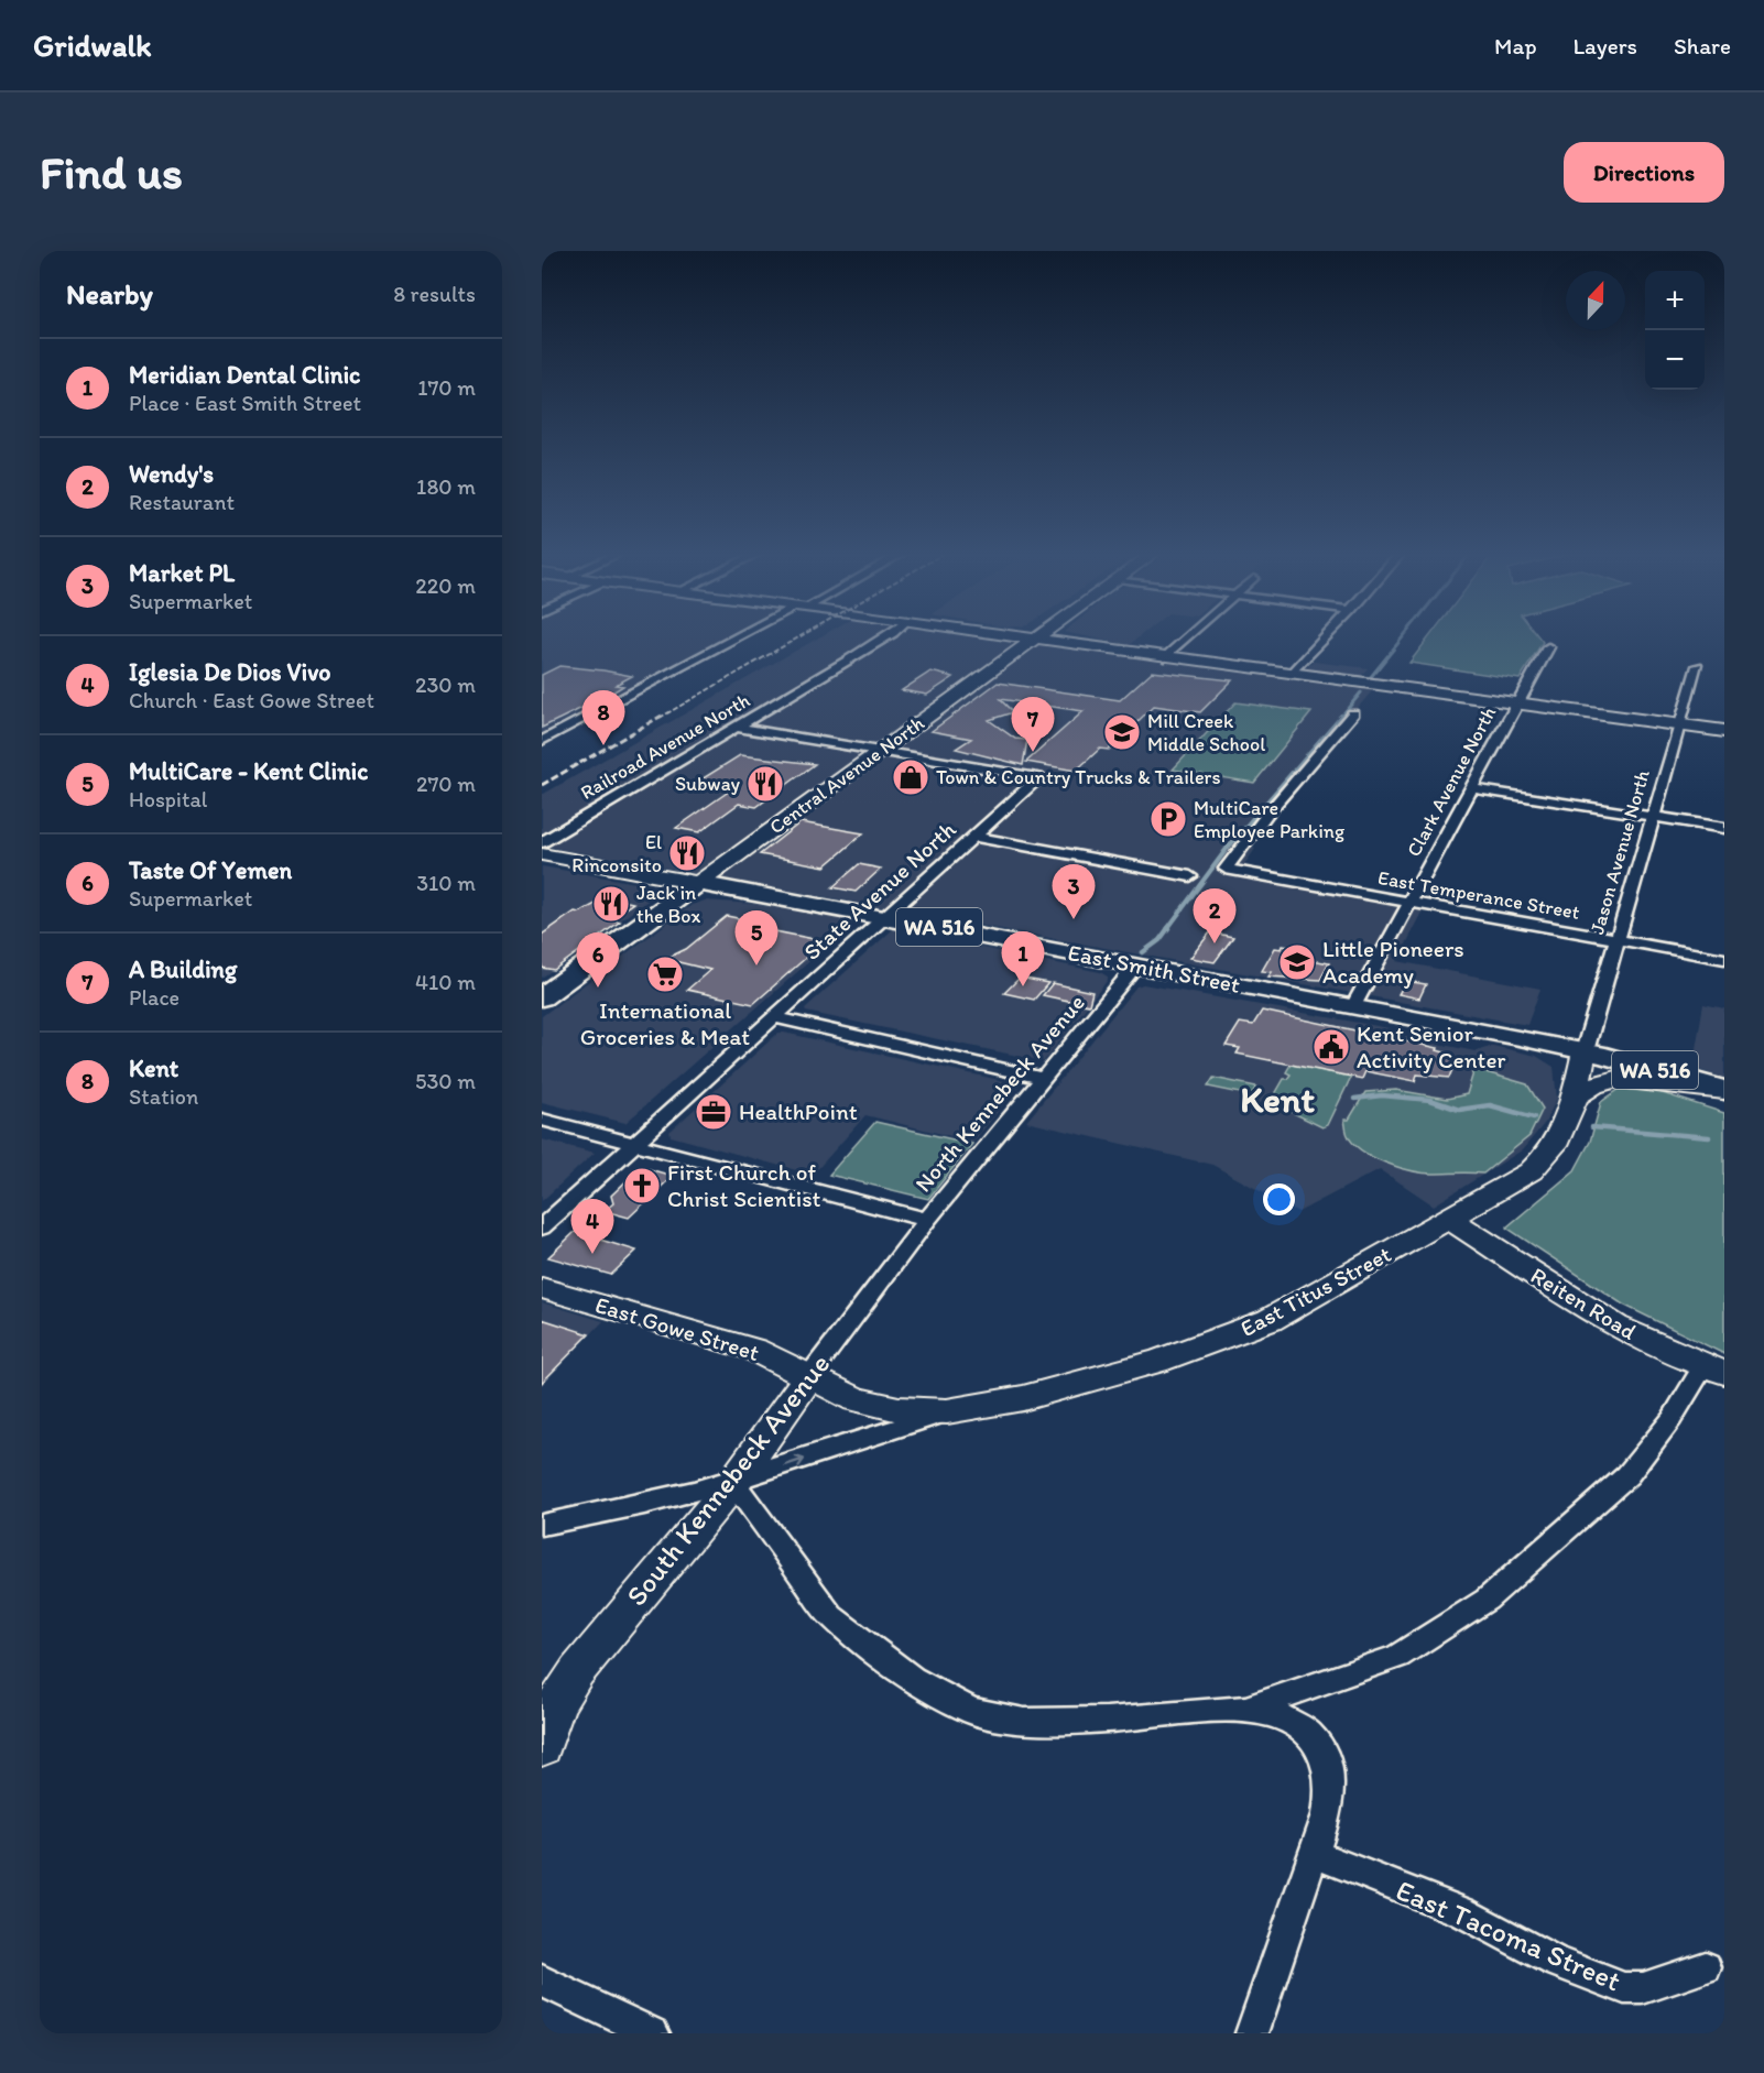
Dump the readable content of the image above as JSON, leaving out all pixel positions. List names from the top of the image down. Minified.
{"streets":{"main road":["Central Avenue North","WA 516","East Smith Street","East Titus Street","Reiten Road","East Gowe Street","South Kennebeck Avenue"],"street":["Railroad Avenue North","Clark Avenue North","Jason Avenue North","State Avenue North","East Temperance Street","North Kennebeck Avenue","East Tacoma Street"]},"crossings":[["Central Avenue North","State Avenue North"],["Central Avenue North","East Smith Street"],["Clark Avenue North","East Temperance Street"],["Clark Avenue North","East Smith Street"],["Jason Avenue North","East Temperance Street"],["Jason Avenue North","East Smith Street"],["Jason Avenue North","East Titus Street"],["State Avenue North","East Smith Street"],["East Smith Street","North Kennebeck Avenue"],["East Smith Street","East Titus Street"],["North Kennebeck Avenue","South Kennebeck Avenue"],["East Titus Street","Reiten Road"],["East Titus Street","East Gowe Street"],["East Titus Street","South Kennebeck Avenue"],["East Gowe Street","South Kennebeck Avenue"]],"districts":["Kent"],"places":{"school or university":["Mill Creek Middle School","Little Pioneers Academy"],"shop":["Town & Country Trucks & Trailers"],"restaurant":["Subway","El Rinconsito","Jack in the Box"],"parking":["MultiCare Employee Parking"],"supermarket":["International Groceries & Meat"],"public building":["Kent Senior Activity Center"],"office":["HealthPoint"],"church":["First Church of Christ Scientist"]},"north":"top","page":{"header":"Gridwalk","nav":["Map","Layers","Share"],"buttons":"Directions","title":"Find us","heading":["Nearby","8 results"],"map_buttons":["+","−"],"list":[{"mark":"1","name":"Meridian Dental Clinic","note":"Place · East Smith Street","value":"170 m"},{"mark":"2","name":"Wendy's","note":"Restaurant","value":"180 m"},{"mark":"3","name":"Market PL","note":"Supermarket","value":"220 m"},{"mark":"4","name":"Iglesia De Dios Vivo","note":"Church · East Gowe Street","value":"230 m"},{"mark":"5","name":"MultiCare - Kent Clinic","note":"Hospital","value":"270 m"},{"mark":"6","name":"Taste Of Yemen","note":"Supermarket","value":"310 m"},{"mark":"7","name":"A Building","note":"Place","value":"410 m"},{"mark":"8","name":"Kent","note":"Station","value":"530 m"}],"pins":["8","7","3","2","5","1","6","4"]}}
